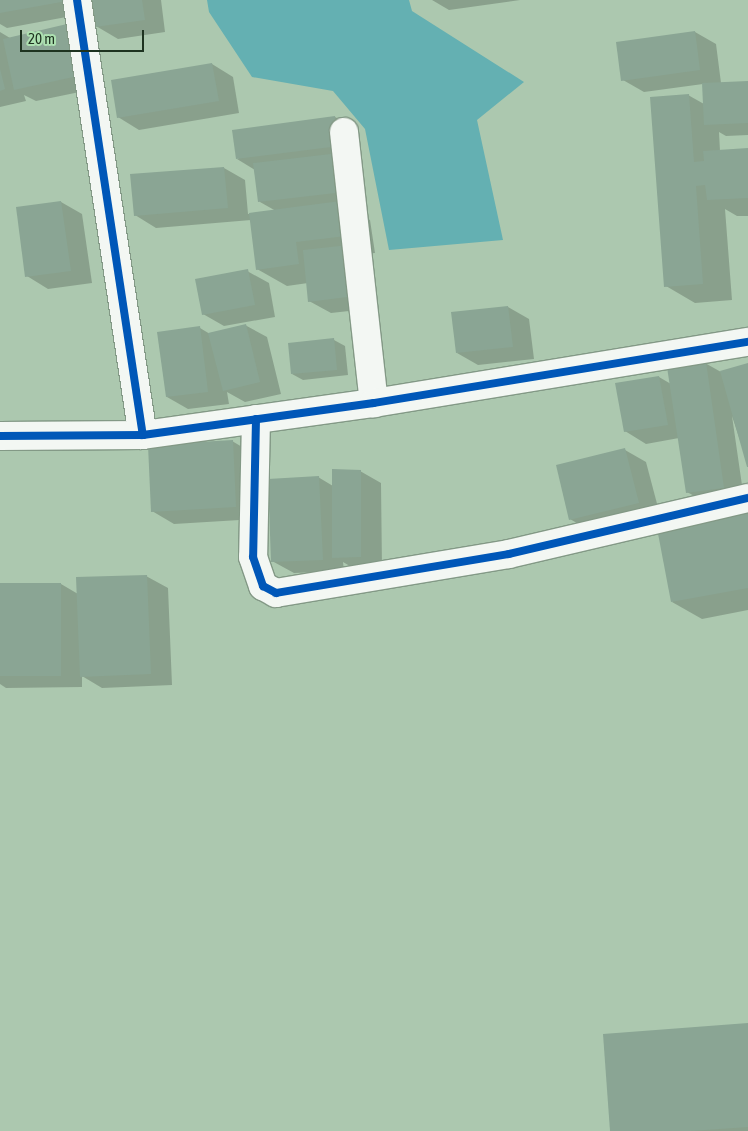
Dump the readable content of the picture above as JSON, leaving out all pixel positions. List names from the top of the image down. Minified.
{"scale_bar":"20 m"}
